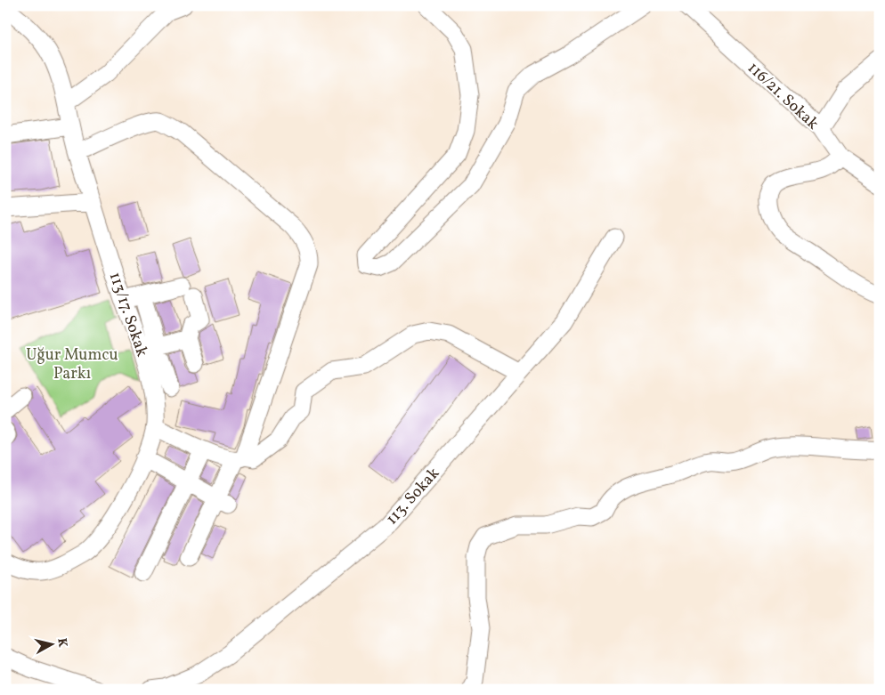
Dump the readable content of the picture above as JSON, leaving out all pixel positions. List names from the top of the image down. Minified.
{"streets":{"street":["116/21. Sokak","113/17. Sokak","113. Sokak"]},"parks":["Uğur Mumcu Parkı"],"north":"right"}
